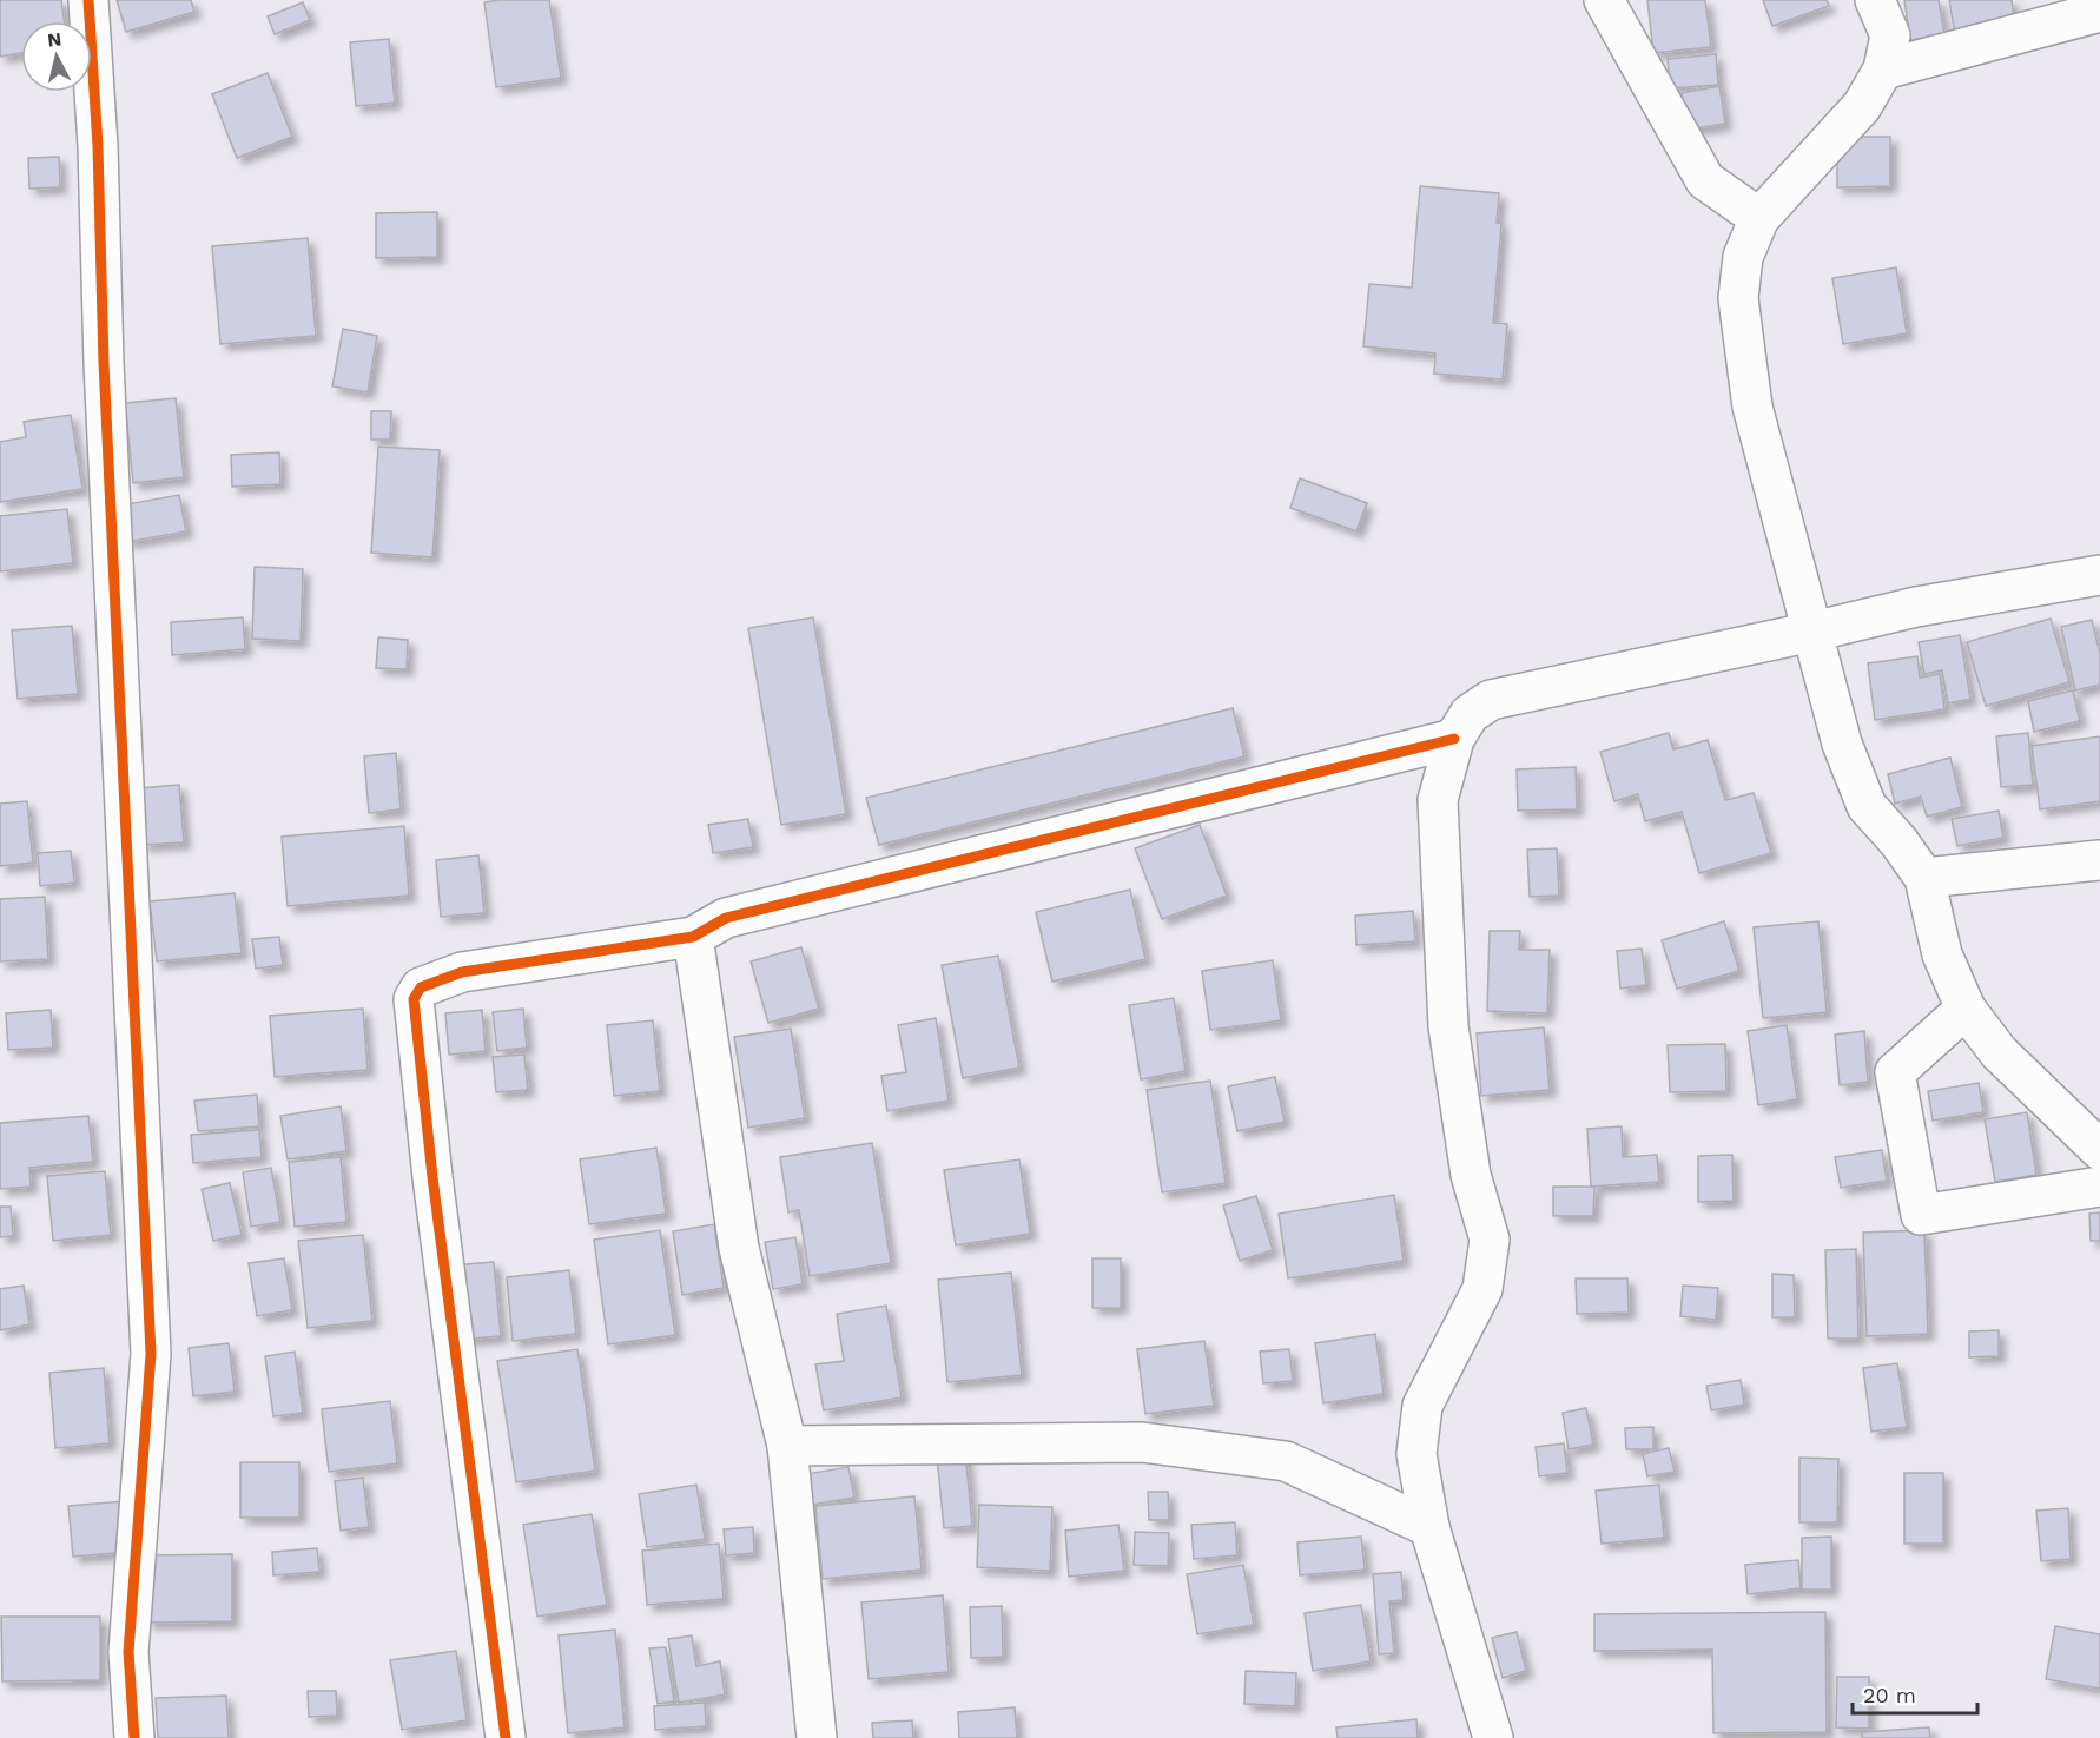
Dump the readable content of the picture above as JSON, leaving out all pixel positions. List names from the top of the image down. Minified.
{"scale_bar":"20 m","north":"top"}
